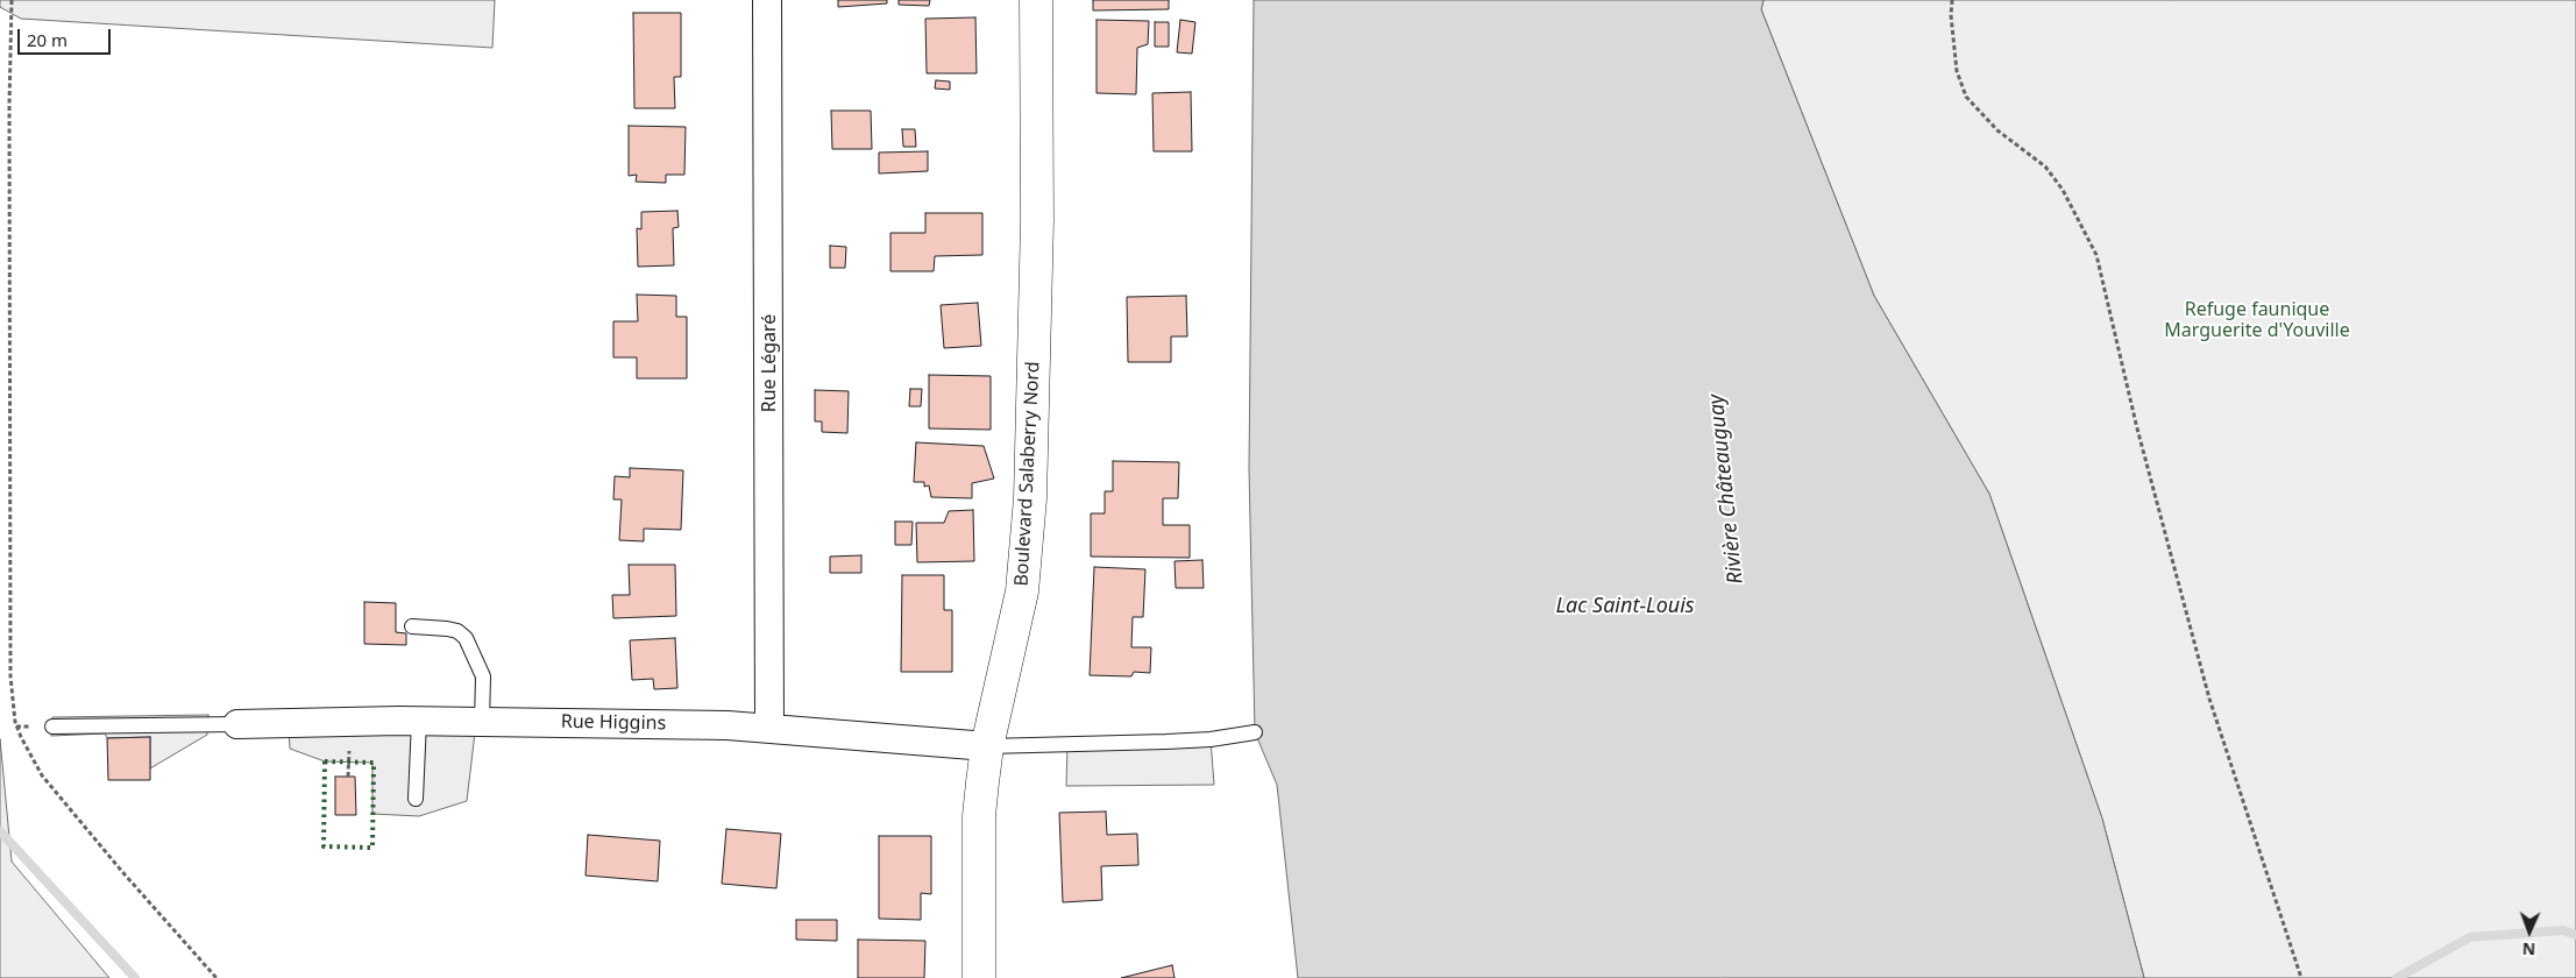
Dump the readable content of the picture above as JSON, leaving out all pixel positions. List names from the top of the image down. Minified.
{"streets":{"street":["Rue Légaré","Boulevard Salaberry Nord","Rue Higgins"]},"crossings":[["Rue Légaré","Rue Higgins"],["Boulevard Salaberry Nord","Rue Higgins"]],"water":["Rivière Châteauguay","Lac Saint-Louis"],"parks":["Refuge faunique Marguerite d'Youville"],"scale_bar":"20 m","north":"bottom"}
